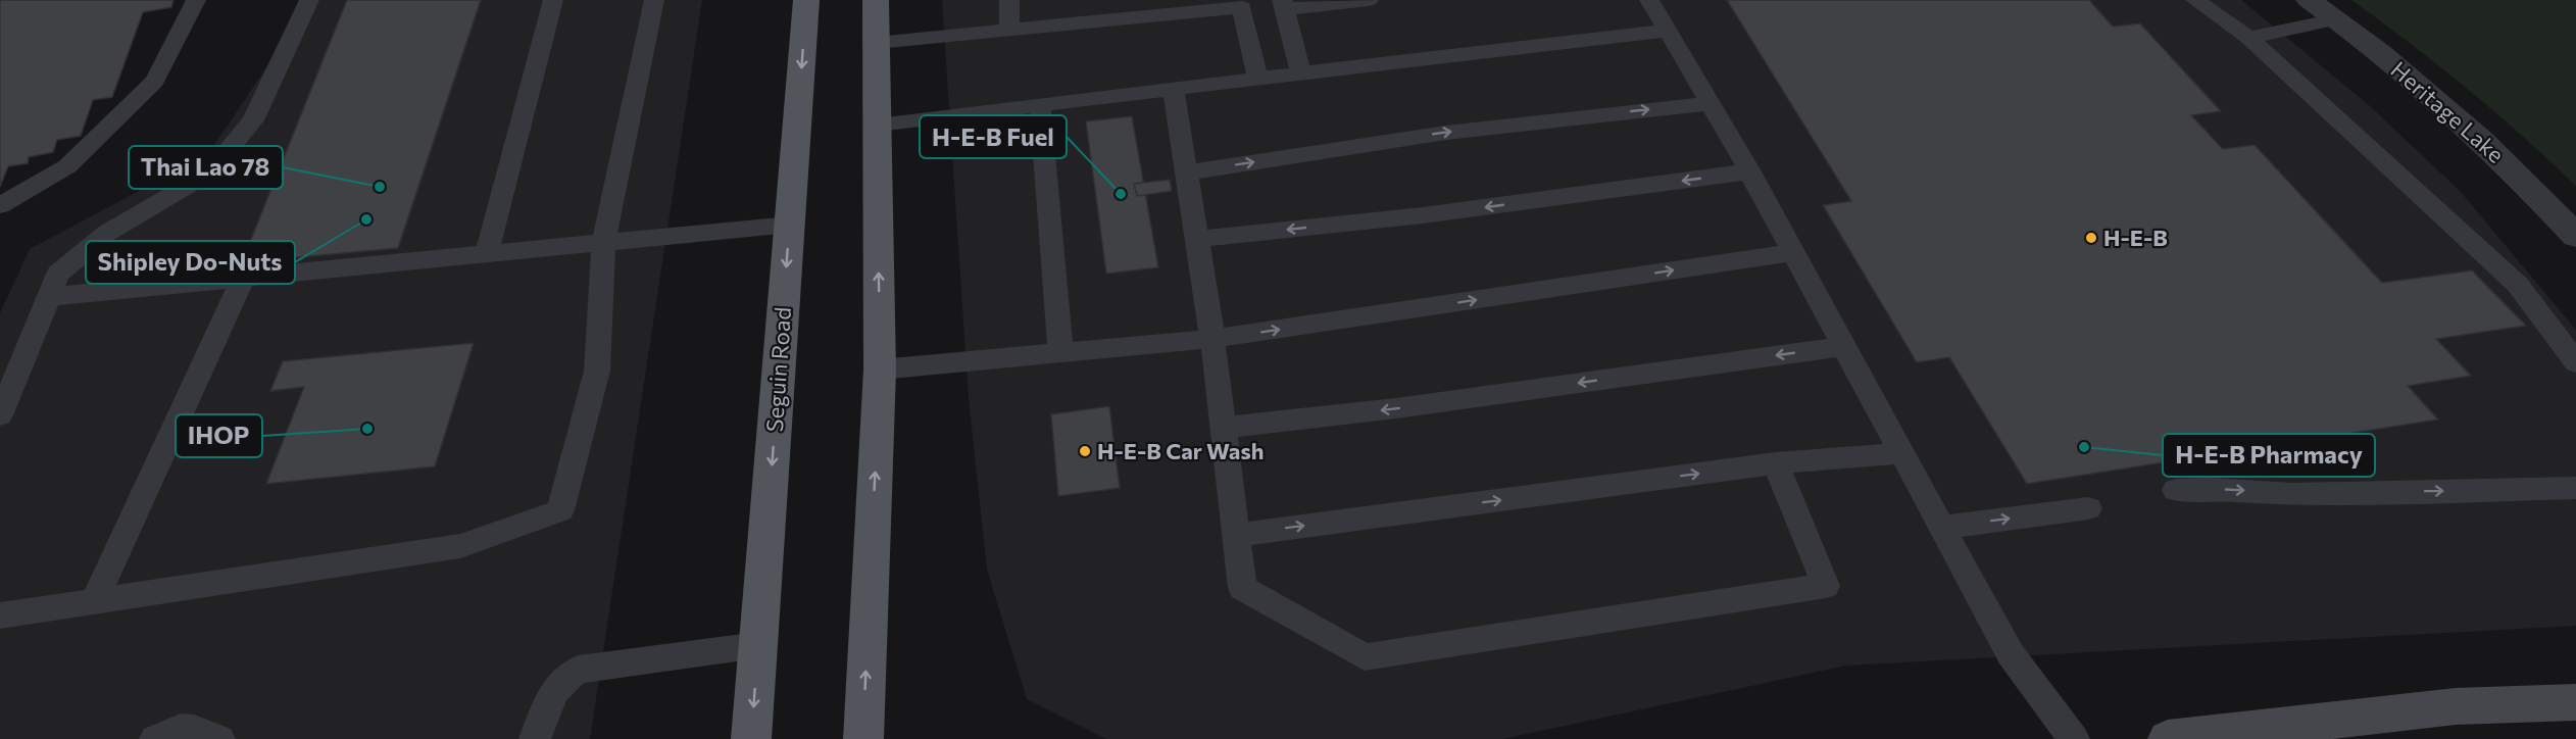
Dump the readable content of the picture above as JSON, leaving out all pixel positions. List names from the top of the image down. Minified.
{"streets":{"main road":["Seguin Road"],"street":["Heritage Lake"]},"places":["Thai Lao 78","H-E-B Fuel","Shipley Do-Nuts","H-E-B","IHOP","H-E-B Pharmacy","H-E-B Car Wash"]}
